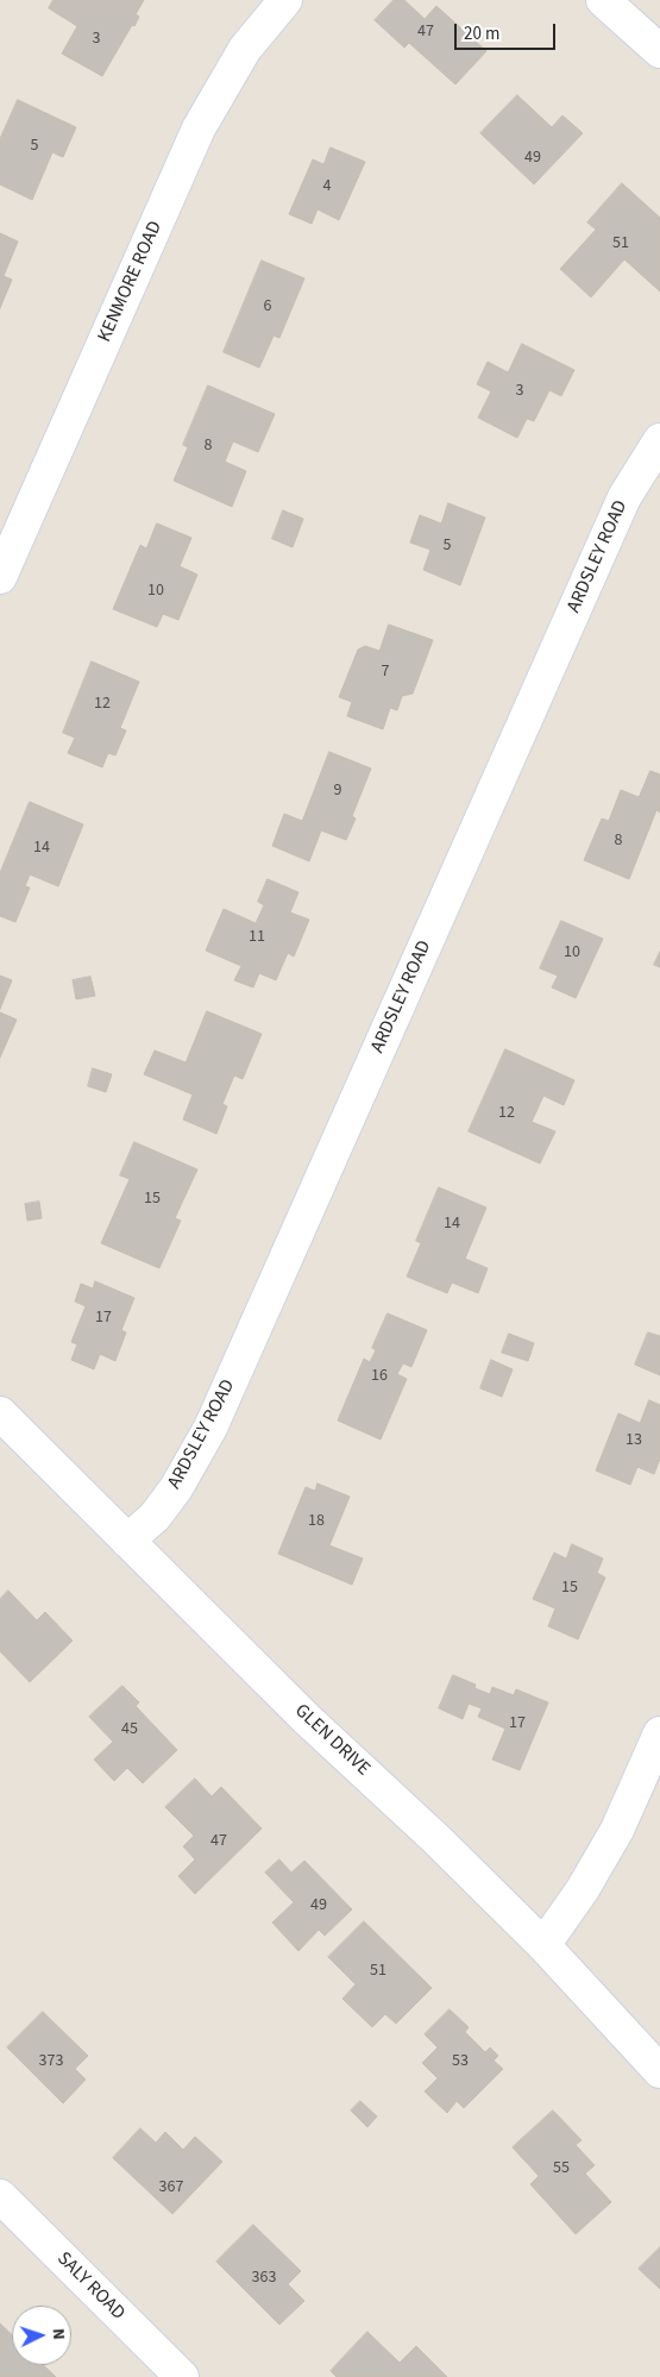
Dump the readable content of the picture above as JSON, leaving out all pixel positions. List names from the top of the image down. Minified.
{"streets":{"street":["KENMORE ROAD","ARDSLEY ROAD","GLEN DRIVE","SALY ROAD"]},"crossings":[["ARDSLEY ROAD","GLEN DRIVE"]],"house_numbers":["47","3","5","49","4","51","6","3","8","5","10","7","12","9","8","14","11","10","12","15","14","17","16","13","18","15","17","45","47","49","51","373","53","55","367","363"],"scale_bar":"20 m","north":"right"}
